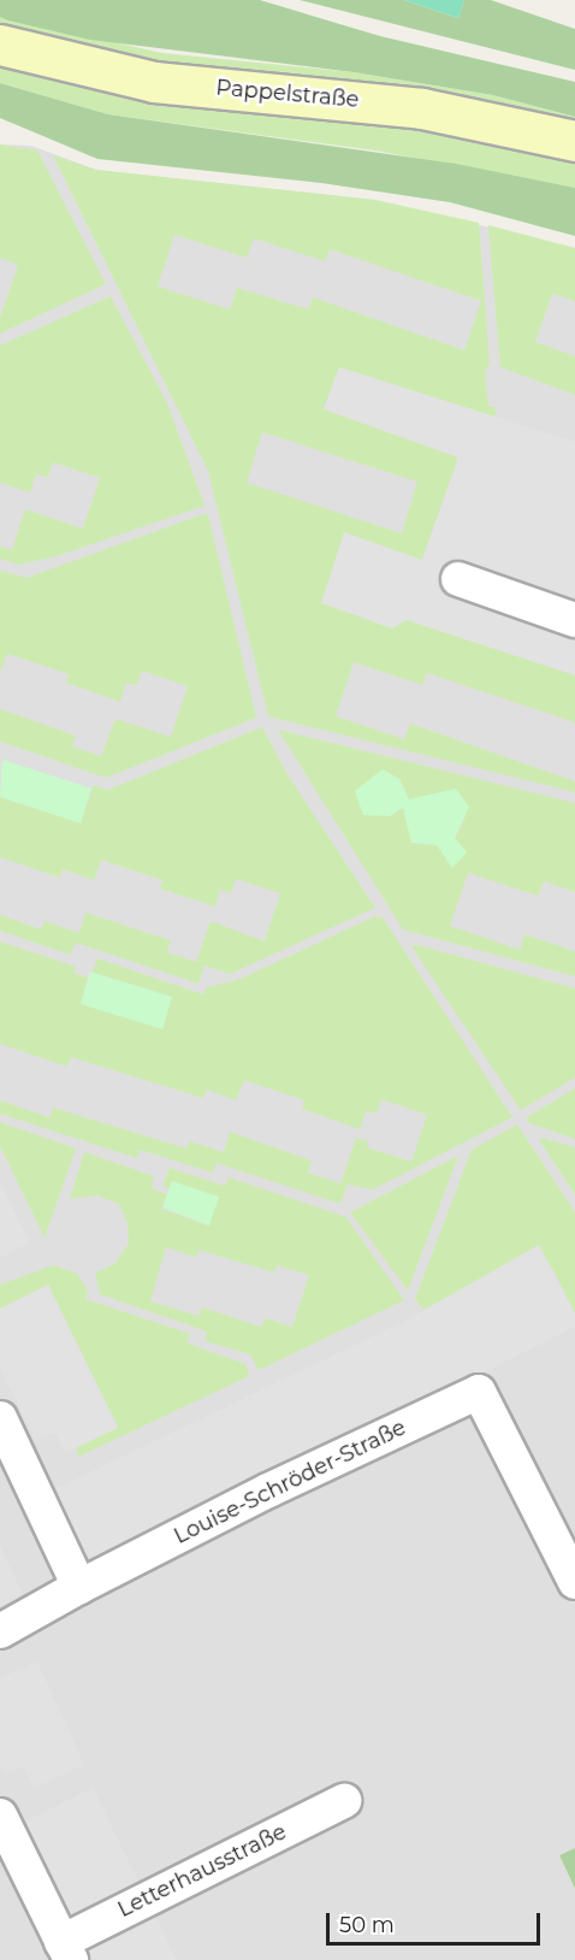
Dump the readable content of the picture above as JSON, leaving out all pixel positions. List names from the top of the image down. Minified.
{"streets":{"street":["Pappelstraße","Louise-Schröder-Straße","Letterhausstraße"]},"scale_bar":"50 m"}
